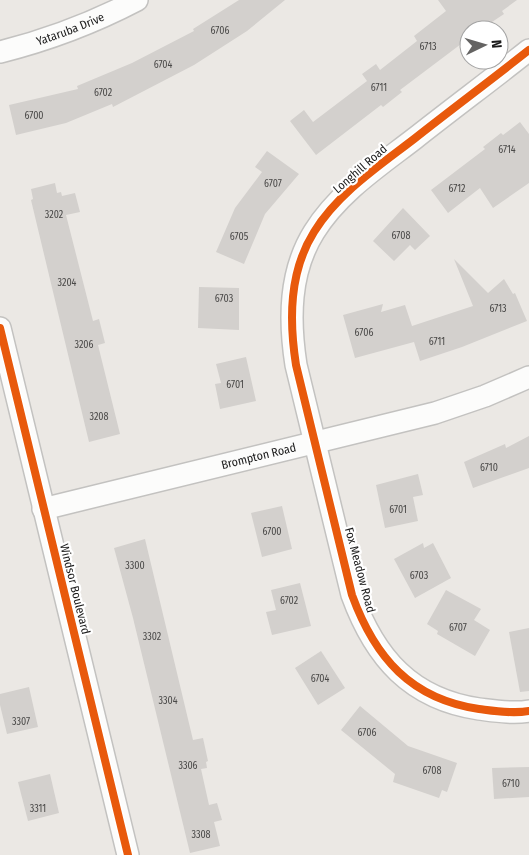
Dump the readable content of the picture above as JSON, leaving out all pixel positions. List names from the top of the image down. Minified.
{"streets":{"street":["Yataruba Drive","Longhill Road","Brompton Road","Fox Meadow Road","Windsor Boulevard"]},"crossings":[["Longhill Road","Brompton Road"],["Longhill Road","Fox Meadow Road"],["Brompton Road","Fox Meadow Road"],["Brompton Road","Windsor Boulevard"]],"house_numbers":["6706","6713","6704","6711","6702","6700","6714","6707","6712","3202","6708","6705","3204","6703","6713","6706","6711","3206","6701","3208","6710","6701","6700","3300","6703","6702","6707","3302","6704","3304","3307","6706","3306","6708","6710","3311","3308"],"north":"right"}
